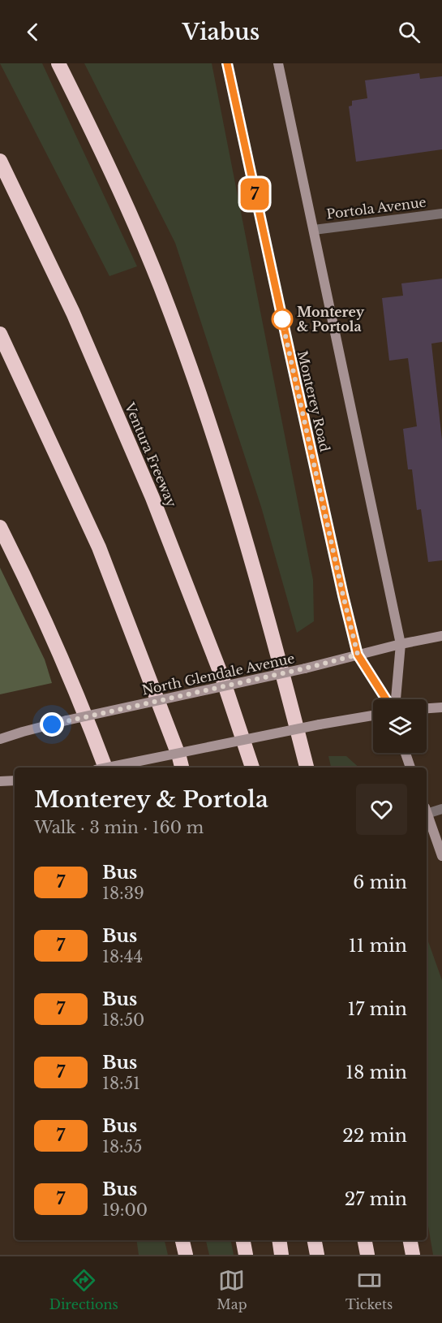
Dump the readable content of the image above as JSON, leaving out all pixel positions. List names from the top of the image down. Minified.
{"streets":{"highway":["Ventura Freeway"],"main road":["Monterey Road","North Glendale Avenue"],"street":["Portola Avenue"]},"crossings":[["Portola Avenue","Monterey Road"],["Monterey Road","North Glendale Avenue"]],"places":["Monterey & Portola"],"lines":["bus line 7"],"page":{"header":"Viabus","on_map":"7","heading":["Monterey & Portola","Walk · 3 min · 160 m"],"list":[{"mark":"7","name":"Bus","note":"18:39","value":"6 min"},{"mark":"7","name":"Bus","note":"18:44","value":"11 min"},{"mark":"7","name":"Bus","note":"18:50","value":"17 min"},{"mark":"7","name":"Bus","note":"18:51","value":"18 min"},{"mark":"7","name":"Bus","note":"18:55","value":"22 min"},{"mark":"7","name":"Bus","note":"19:00","value":"27 min"}],"tabs":["Directions","Map","Tickets"]}}
